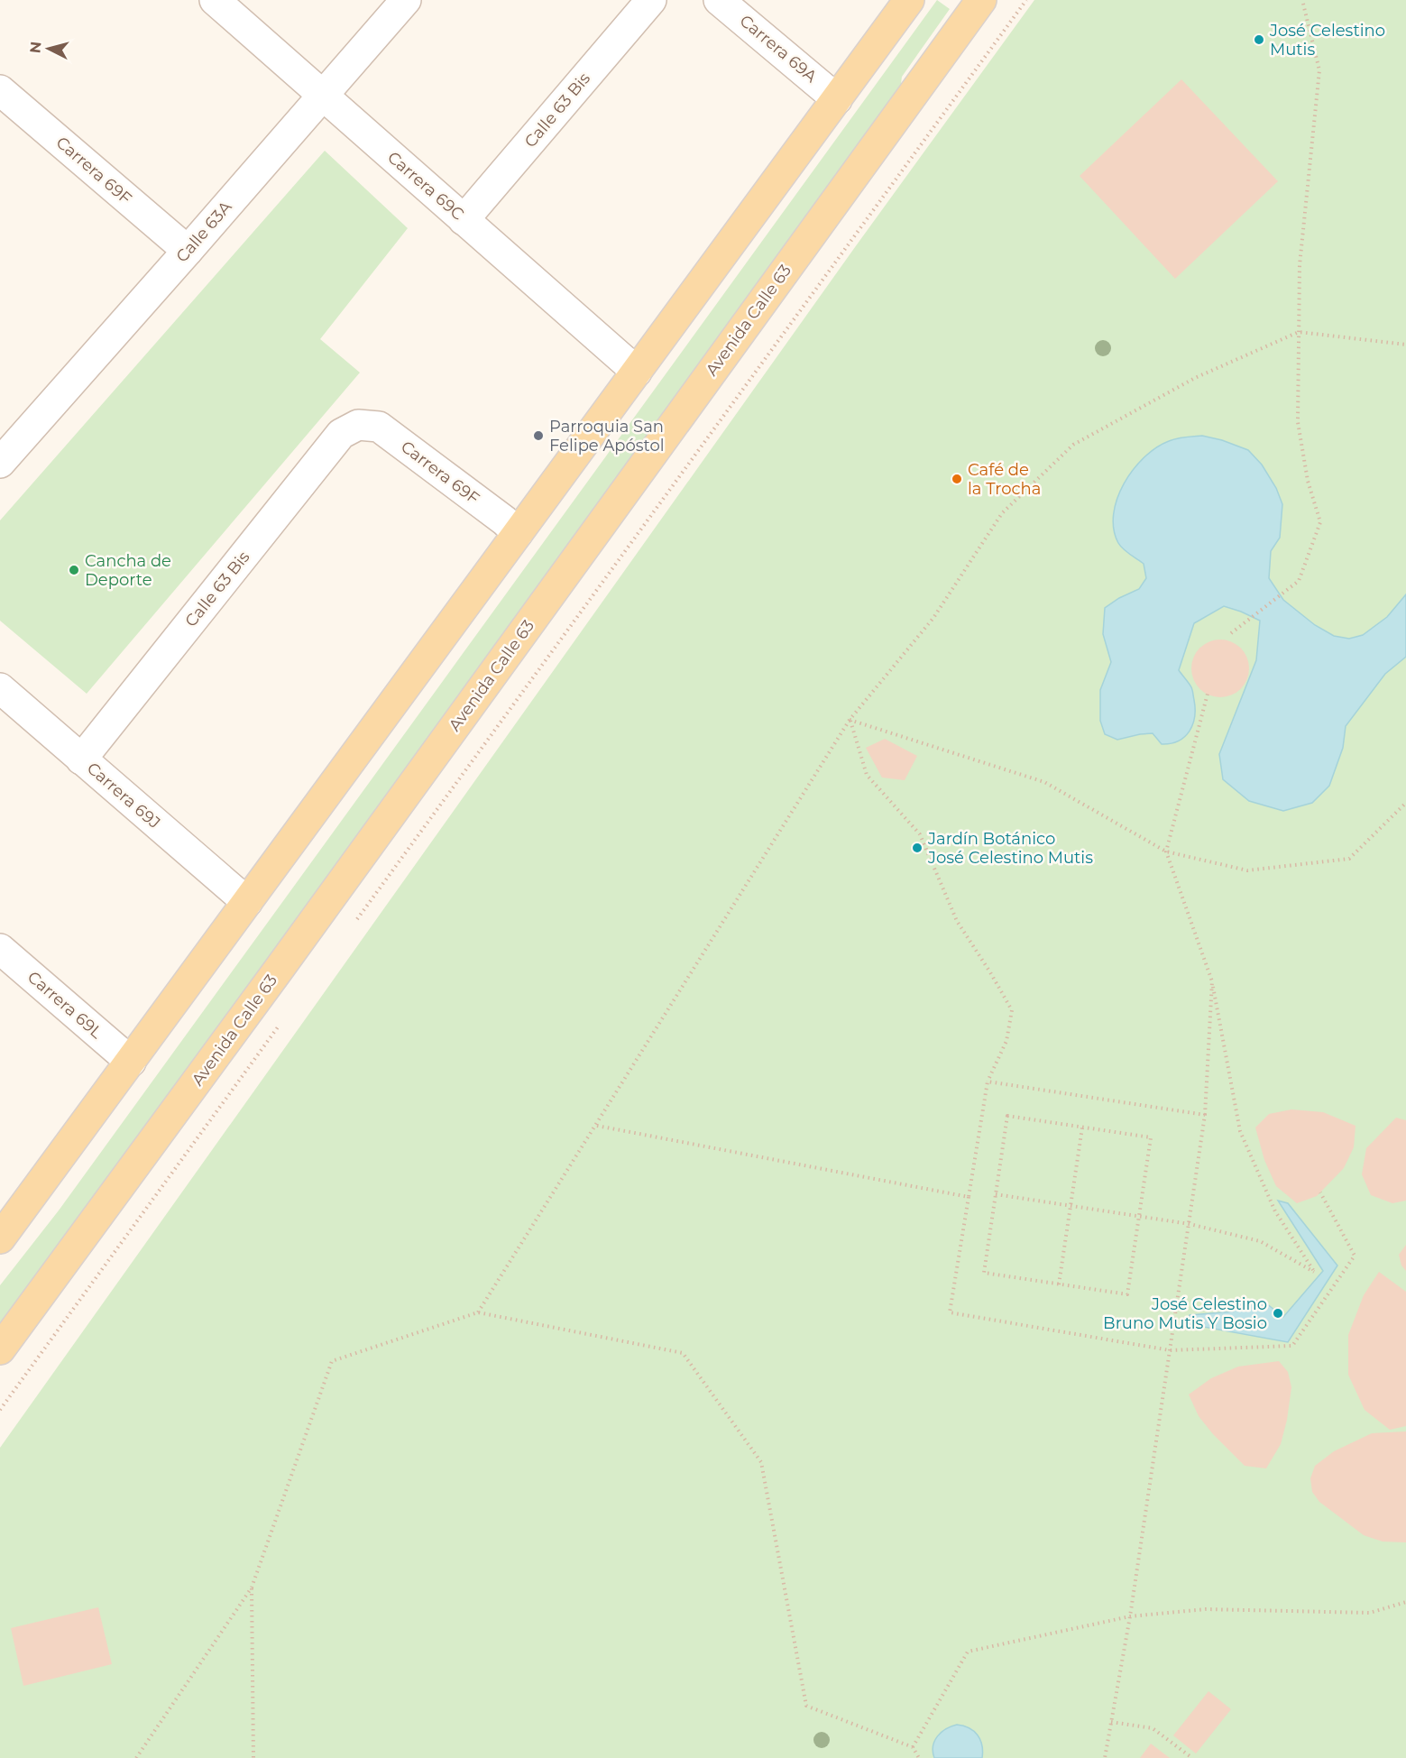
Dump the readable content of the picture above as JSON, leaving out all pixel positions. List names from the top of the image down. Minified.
{"streets":{"main road":["Avenida Calle 63"],"street":["Carrera 69A","Calle 63 Bis","Carrera 69F","Carrera 69C","Calle 63A","Carrera 69J","Carrera 69L"]},"crossings":[["Calle 63 Bis","Carrera 69F"],["Calle 63 Bis","Carrera 69C"],["Calle 63 Bis","Carrera 69J"],["Carrera 69F","Calle 63A"],["Carrera 69C","Calle 63A"]],"places":["José Celestino Mutis","Parroquia San Felipe Apóstol","Café de la Trocha","Cancha de Deporte","Jardín Botánico José Celestino Mutis","José Celestino Bruno Mutis Y Bosio"],"north":"left"}
